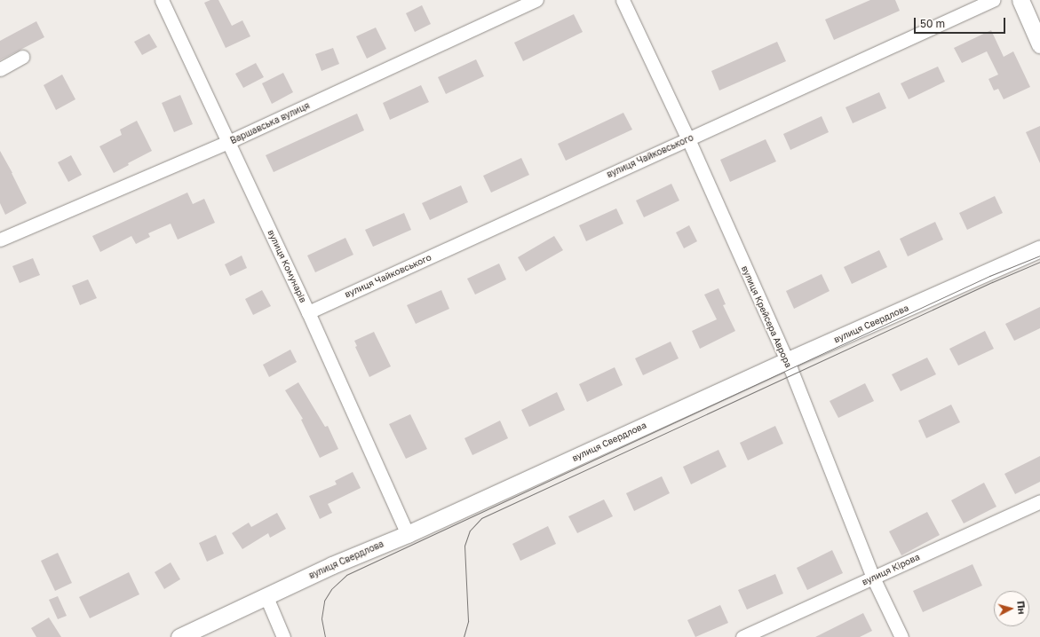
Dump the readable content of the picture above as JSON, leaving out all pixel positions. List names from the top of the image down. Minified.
{"streets":{"street":["Варшавська вулиця","вулиця Чайковського","вулиця Комунарів","вулиця Крейсера Аврора","вулиця Свердлова","вулиця Кірова"]},"crossings":[["Варшавська вулиця","вулиця Комунарів"],["вулиця Чайковського","вулиця Комунарів"],["вулиця Чайковського","вулиця Крейсера Аврора"],["вулиця Комунарів","вулиця Свердлова"],["вулиця Крейсера Аврора","вулиця Свердлова"],["вулиця Крейсера Аврора","вулиця Кірова"]],"scale_bar":"50 m","north":"right"}
